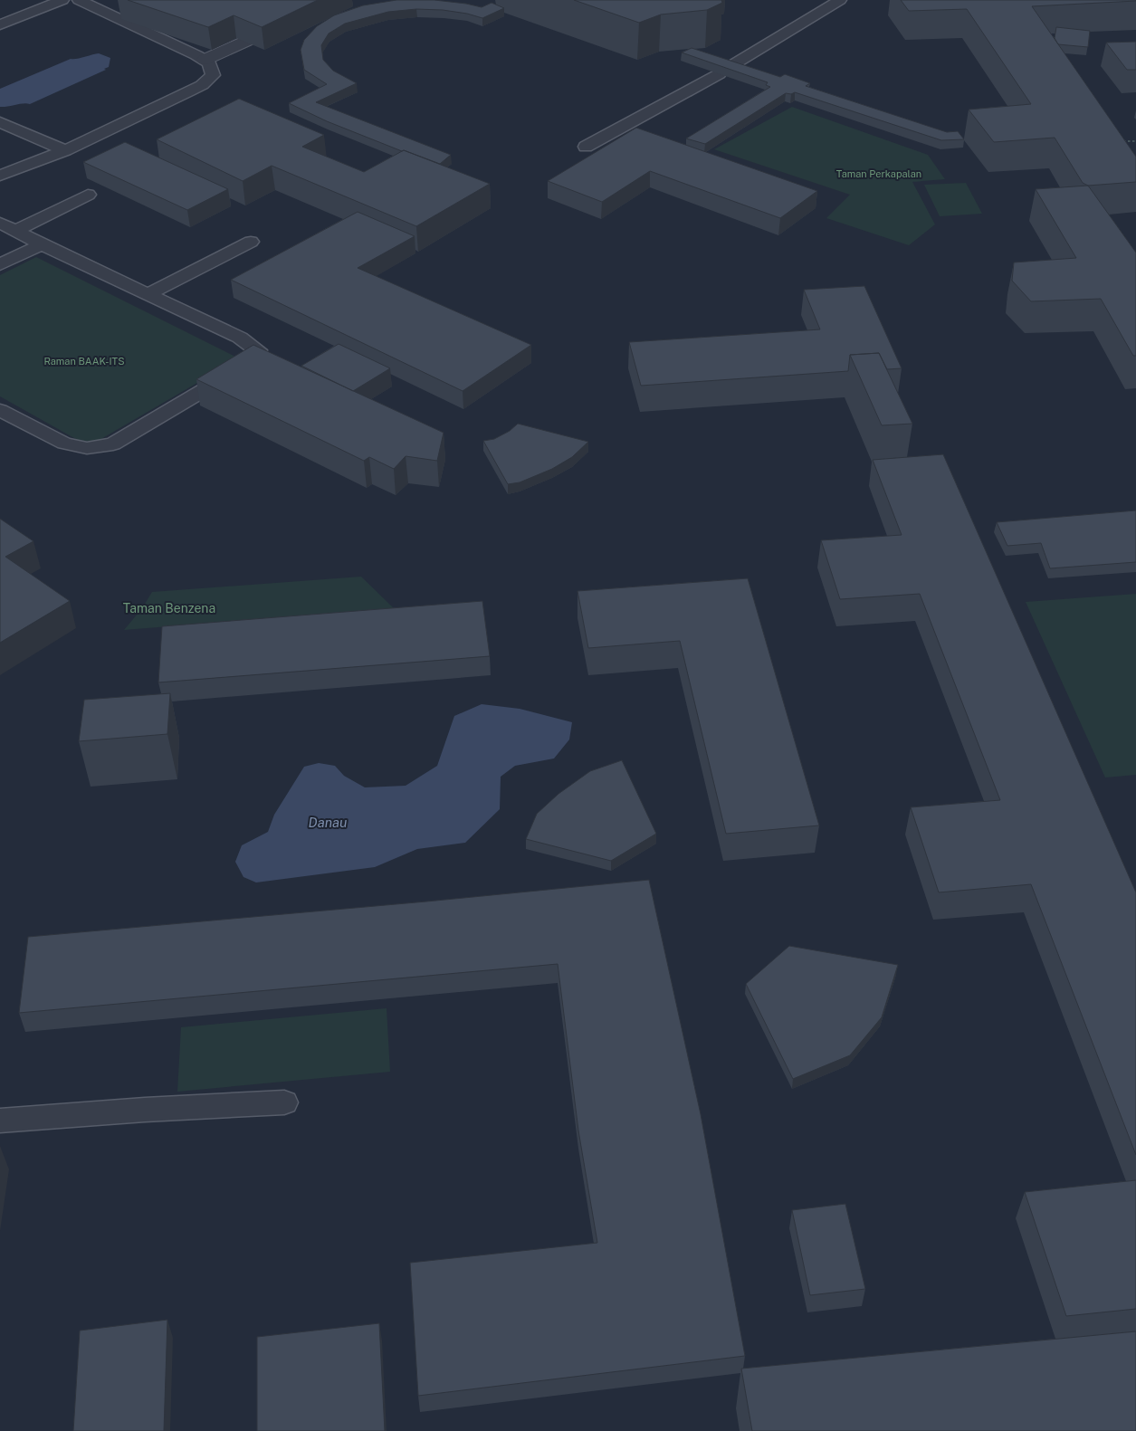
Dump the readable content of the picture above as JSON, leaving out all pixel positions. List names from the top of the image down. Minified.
{"water":["Danau"],"parks":["Taman Perkapalan","Raman BAAK-ITS","Taman Benzena"]}
